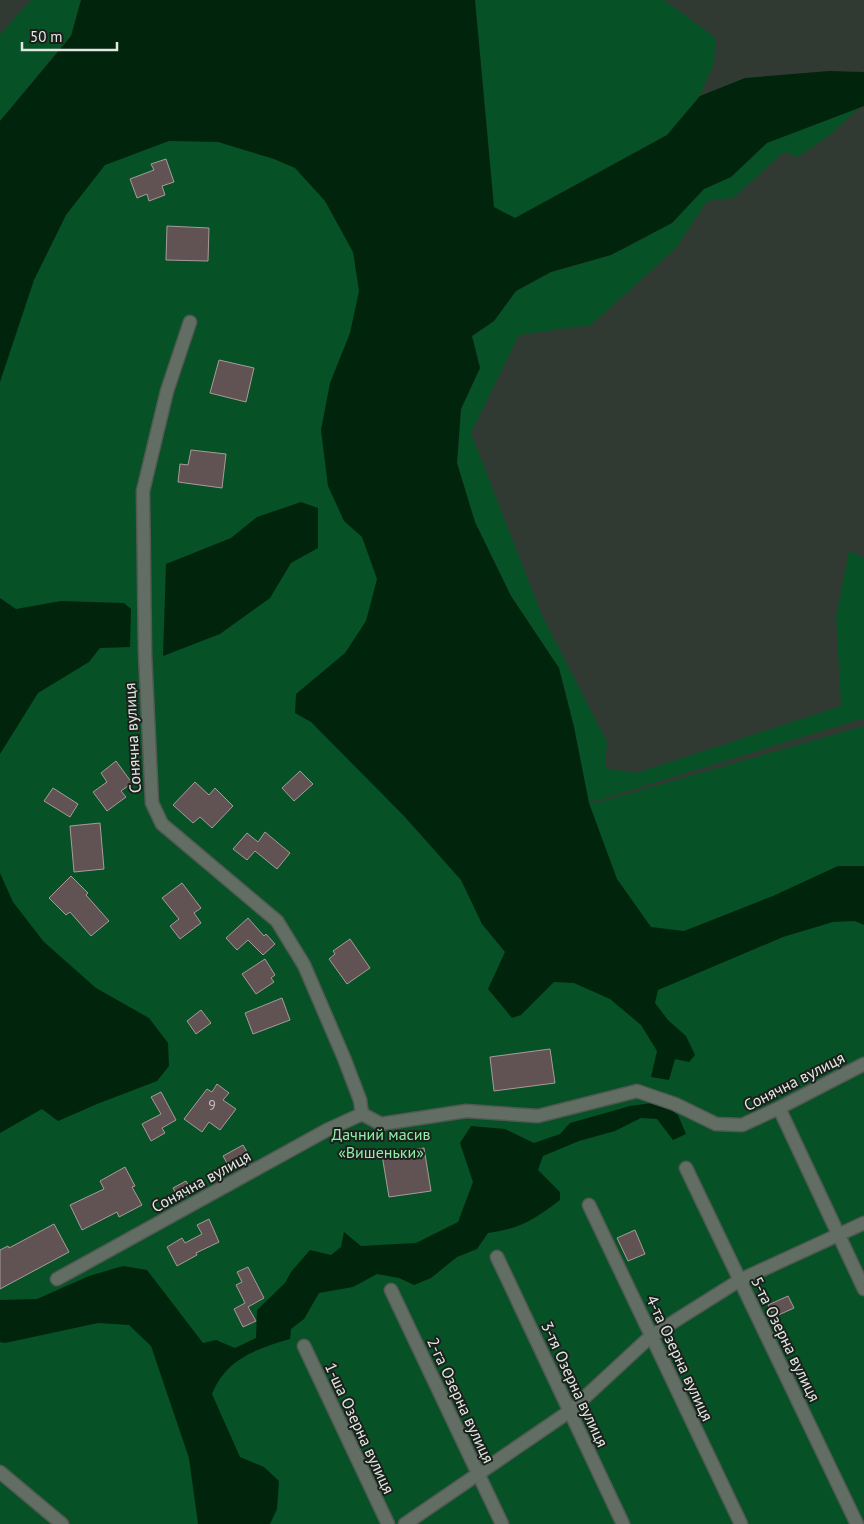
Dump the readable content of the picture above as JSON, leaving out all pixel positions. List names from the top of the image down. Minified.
{"streets":{"street":["Сонячна вулиця","5-та Озерна вулиця","4-та Озерна вулиця","3-тя Озерна вулиця","2-га Озерна вулиця","1-ша Озерна вулиця"]},"parks":["Дачний масив «Вишеньки»"],"house_numbers":["9"],"scale_bar":"50 m"}
